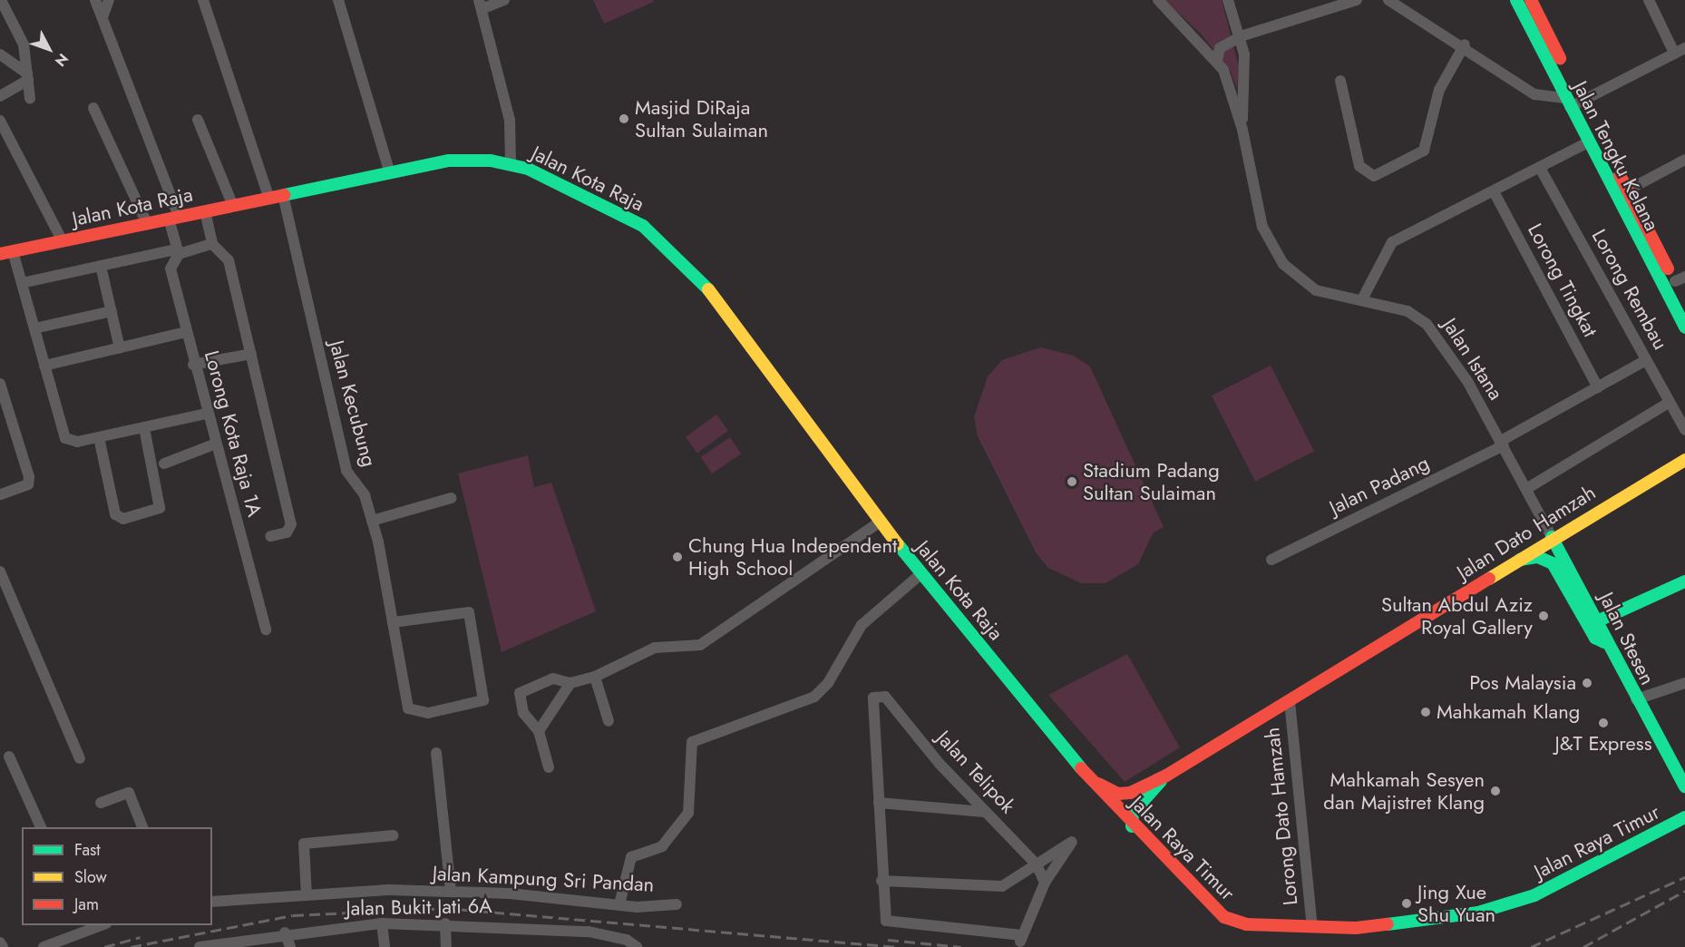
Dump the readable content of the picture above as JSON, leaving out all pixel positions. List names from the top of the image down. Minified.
{"streets":{"main road":["Jalan Tengku Kelana","Jalan Kota Raja","Jalan Dato Hamzah","Jalan Stesen","Jalan Raya Timur"],"street":["Lorong Tingkat","Lorong Rembau","Jalan Istana","Jalan Kecubung","Lorong Kota Raja 1A","Jalan Padang","Jalan Telipok","Lorong Dato Hamzah","Jalan Kampung Sri Pandan","Jalan Bukit Jati 6A"]},"crossings":[["Jalan Kota Raja","Jalan Kecubung"],["Jalan Kota Raja","Lorong Kota Raja 1A"],["Jalan Kota Raja","Jalan Raya Timur"],["Jalan Istana","Jalan Padang"],["Jalan Istana","Jalan Dato Hamzah"],["Jalan Istana","Jalan Stesen"],["Jalan Dato Hamzah","Jalan Stesen"],["Jalan Dato Hamzah","Lorong Dato Hamzah"],["Lorong Dato Hamzah","Jalan Raya Timur"]],"places":["Masjid DiRaja Sultan Sulaiman","Stadium Padang Sultan Sulaiman","Chung Hua Independent High School","Sultan Abdul Aziz Royal Gallery","Pos Malaysia","Mahkamah Klang","J&T Express","Mahkamah Sesyen dan Majistret Klang","Jing Xue Shu Yuan"],"legend":["Fast","Slow","Jam"],"north":"bottom right"}
